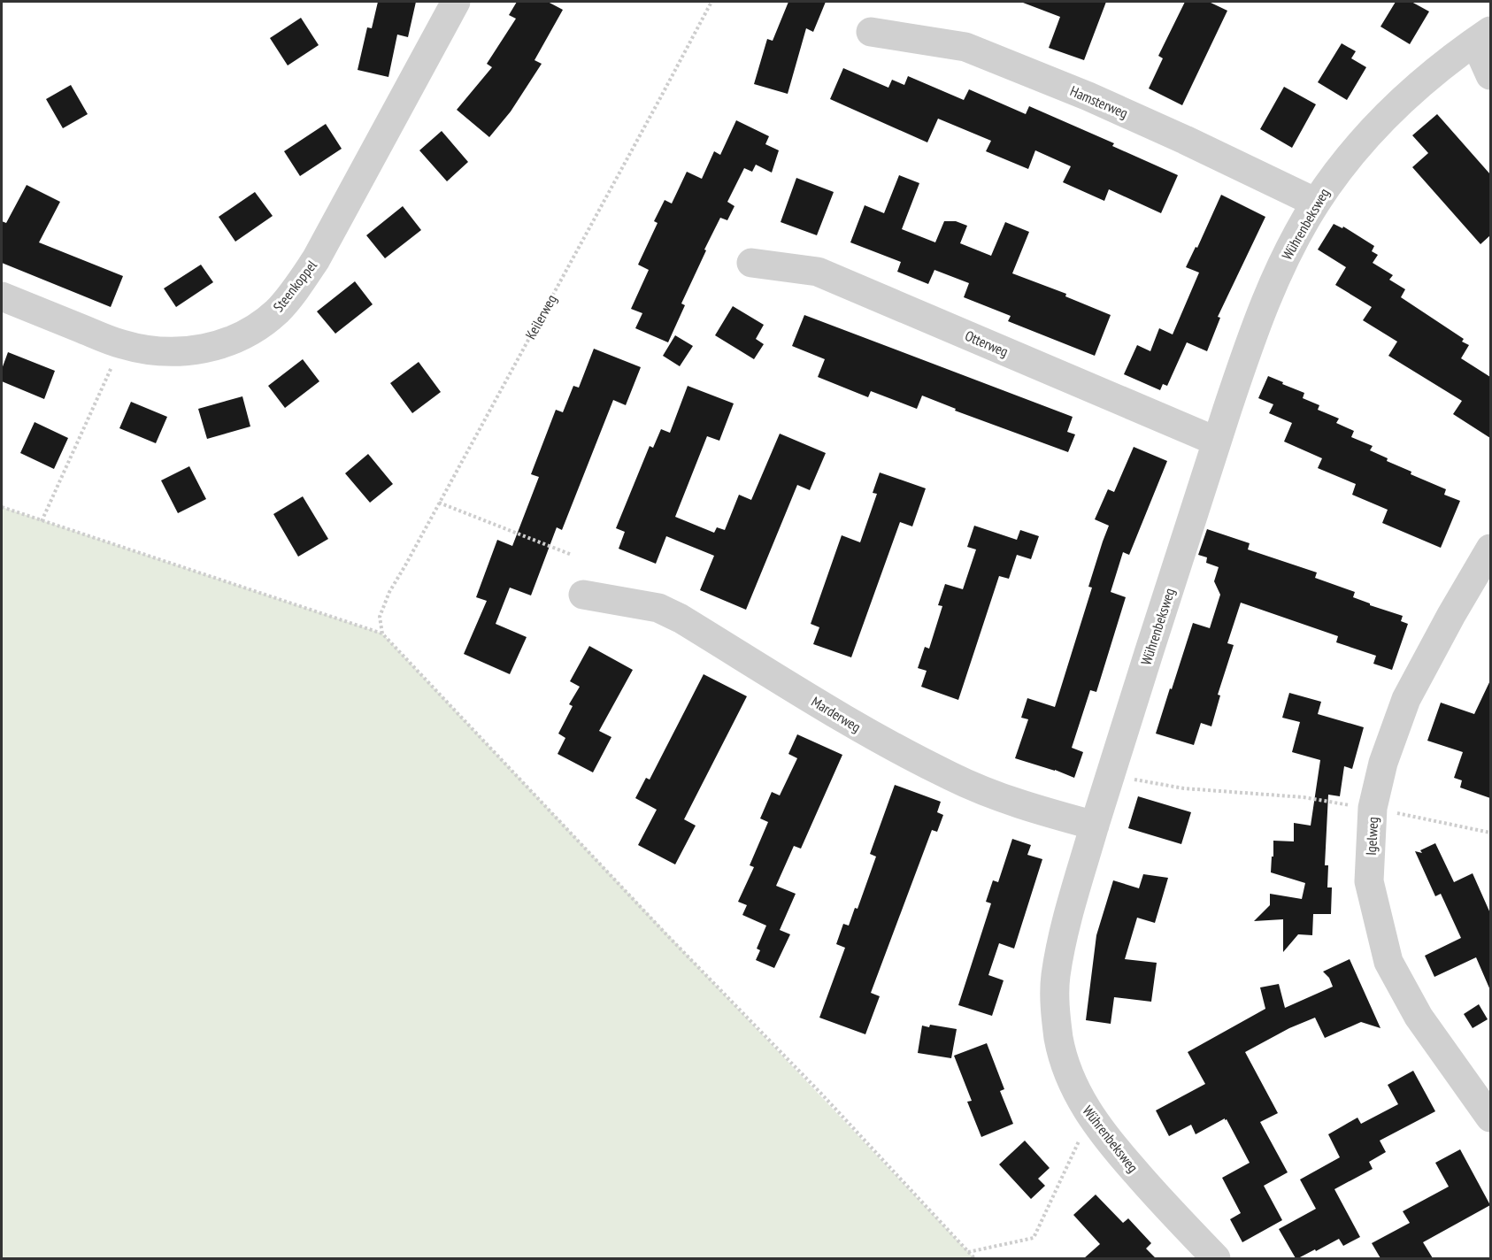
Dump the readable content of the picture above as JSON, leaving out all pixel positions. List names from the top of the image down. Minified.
{"streets":{"street":["Hamsterweg","Wührenbeksweg","Steenkoppel","Otterweg","Marderweg","Igelweg"],"path":["Keilerweg"]},"crossings":[["Hamsterweg","Wührenbeksweg"],["Wührenbeksweg","Otterweg"],["Wührenbeksweg","Marderweg"]]}
